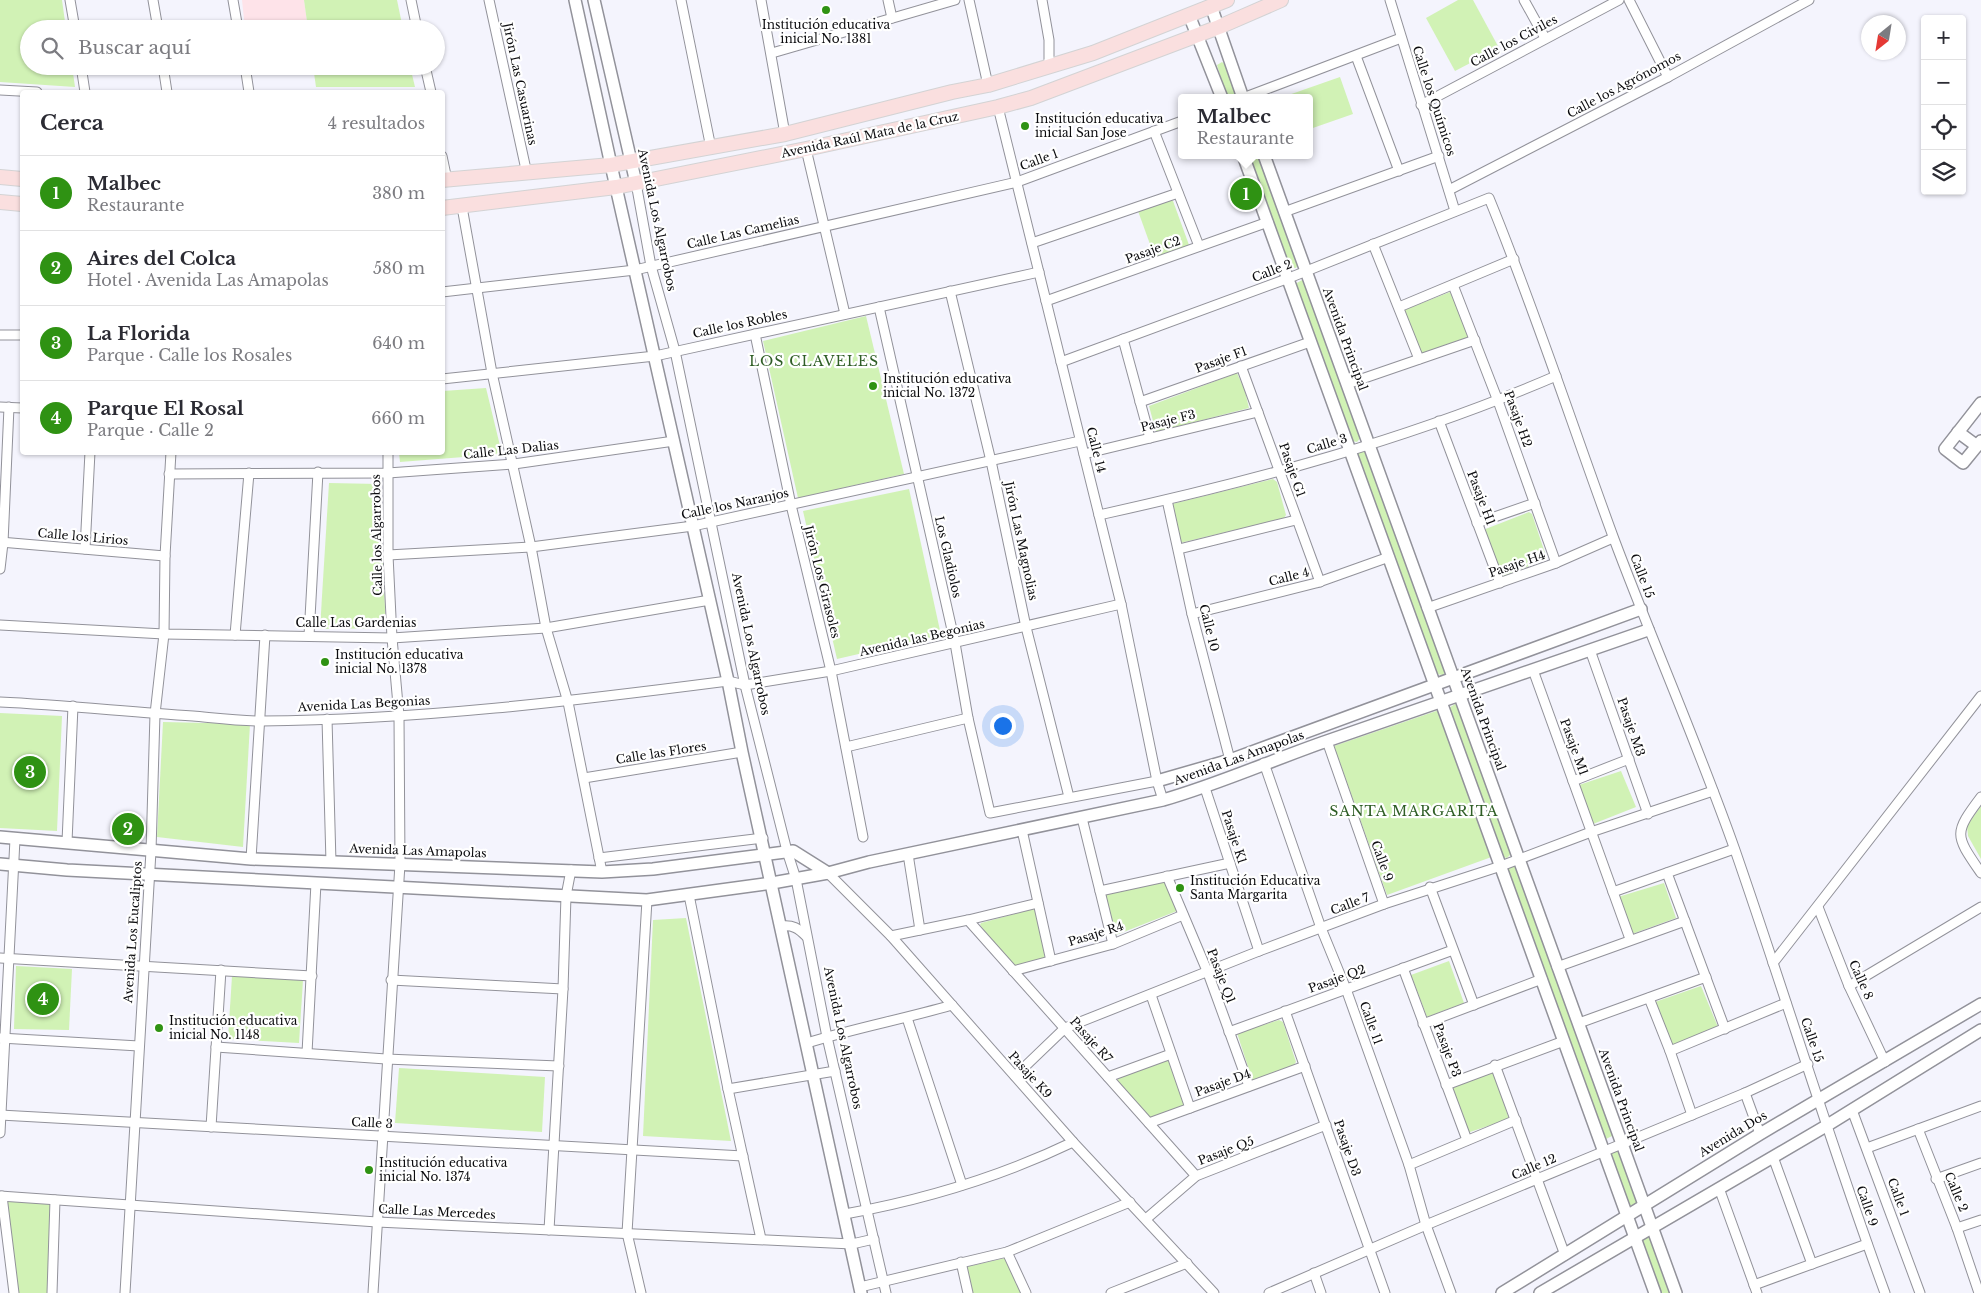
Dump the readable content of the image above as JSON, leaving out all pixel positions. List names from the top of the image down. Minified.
{"streets":{"main road":["Avenida Raúl Mata de la Cruz"],"street":["Calle los Civiles","Jirón Las Casuarinas","Calle los Agrónomos","Calle los Químicos","Calle 1","Avenida Los Algarrobos","Calle Las Camelias","Pasaje C2","Calle 2","Calle los Robles","Avenida Principal","Pasaje F1","Pasaje H2","Pasaje F3","Calle 3","Calle Las Dalias","Calle 14","Pasaje G1","Pasaje H1","Calle los Naranjos","Calle los Algarrobos","Calle los Lirios","Jirón Las Magnolias","Los Gladiolos","Pasaje H4","Calle 15","Calle 4","Jirón Los Girasoles","Calle Las Gardenias","Calle 10","Avenida las Begonias","Avenida Las Begonias","Pasaje M3","Pasaje M1","Calle las Flores","Avenida Las Amapolas","Pasaje K1","Calle 9","Calle 7","Avenida Los Eucaliptos","Pasaje R4","Pasaje Q1","Pasaje Q2","Calle 8","Calle 11","Pasaje R7","Pasaje P3","Pasaje K9","Pasaje D4","Avenida Dos","Pasaje D3","Pasaje Q5","Calle 12","Calle Las Mercedes"]},"crossings":[["Calle los Civiles","Calle los Químicos"],["Jirón Las Casuarinas","Avenida Raúl Mata de la Cruz"],["Calle los Agrónomos","Calle los Químicos"],["Calle los Químicos","Calle 2"],["Avenida Raúl Mata de la Cruz","Avenida Los Algarrobos"],["Avenida Raúl Mata de la Cruz","Calle 14"],["Calle 1","Calle Las Camelias"],["Calle 1","Calle 14"],["Avenida Los Algarrobos","Calle Las Camelias"],["Avenida Los Algarrobos","Calle los Robles"],["Avenida Los Algarrobos","Calle los Naranjos"],["Avenida Los Algarrobos","Avenida las Begonias"],["Avenida Los Algarrobos","Avenida Las Amapolas"],["Avenida Los Algarrobos","Calle Las Mercedes"],["Calle Las Camelias","Calle 14"],["Pasaje C2","Calle 14"],["Calle 2","Avenida Principal"],["Calle 2","Calle 14"],["Calle 2","Calle 15"],["Calle los Robles","Calle 14"],["Calle los Robles","Jirón Las Magnolias"],["Calle los Robles","Los Gladiolos"],["Calle los Robles","Jirón Los Girasoles"],["Avenida Principal","Calle 3"],["Avenida Principal","Pasaje H4"],["Avenida Principal","Avenida Las Amapolas"],["Avenida Principal","Calle 7"],["Avenida Principal","Avenida Dos"],["Avenida Principal","Calle 12"],["Pasaje F1","Pasaje G1"],["Pasaje H2","Calle 3"],["Pasaje H2","Pasaje H4"],["Pasaje F3","Calle 14"],["Pasaje F3","Pasaje G1"],["Calle 3","Calle 14"],["Calle 3","Pasaje G1"],["Calle 3","Pasaje H1"],["Calle 3","Calle los Algarrobos"],["Calle 3","Calle 15"],["Calle 3","Calle 10"],["Calle 3","Avenida Los Eucaliptos"],["Calle Las Dalias","Calle los Algarrobos"],["Calle Las Dalias","Avenida Los Eucaliptos"],["Calle 14","Calle los Naranjos"],["Calle 14","Avenida las Begonias"],["Calle 14","Avenida Las Amapolas"],["Pasaje G1","Calle 4"],["Pasaje H1","Pasaje H4"],["Calle los Naranjos","Calle los Algarrobos"],["Calle los Naranjos","Jirón Las Magnolias"],["Calle los Naranjos","Los Gladiolos"],["Calle los Naranjos","Jirón Los Girasoles"],["Calle los Algarrobos","Calle Las Gardenias"],["Calle los Algarrobos","Avenida Las Begonias"],["Calle los Algarrobos","Avenida Las Amapolas"],["Calle los Algarrobos","Calle Las Mercedes"],["Calle los Lirios","Avenida Los Eucaliptos"],["Jirón Las Magnolias","Los Gladiolos"],["Jirón Las Magnolias","Avenida las Begonias"],["Los Gladiolos","Avenida las Begonias"],["Pasaje H4","Calle 15"],["Calle 15","Avenida Las Amapolas"],["Calle 15","Calle 9"],["Calle 15","Calle 7"],["Calle 15","Avenida Dos"],["Calle 15","Calle 12"],["Calle 4","Calle 10"],["Jirón Los Girasoles","Avenida las Begonias"],["Calle Las Gardenias","Avenida Los Eucaliptos"],["Calle 10","Avenida Las Amapolas"],["Avenida las Begonias","Avenida Las Begonias"],["Avenida Las Begonias","Avenida Los Eucaliptos"],["Pasaje M3","Avenida Las Amapolas"],["Pasaje M3","Calle 7"],["Pasaje M1","Avenida Las Amapolas"],["Pasaje M1","Calle 7"],["Avenida Las Amapolas","Pasaje K1"],["Avenida Las Amapolas","Calle 9"],["Avenida Las Amapolas","Avenida Los Eucaliptos"],["Avenida Las Amapolas","Calle 11"],["Avenida Las Amapolas","Pasaje K9"],["Pasaje K1","Calle 7"],["Calle 9","Calle 7"],["Calle 7","Pasaje Q1"],["Calle 7","Calle 11"],["Calle 7","Pasaje R7"],["Calle 7","Pasaje K9"],["Avenida Los Eucaliptos","Calle Las Mercedes"],["Pasaje R4","Pasaje Q1"],["Pasaje R4","Pasaje R7"],["Pasaje Q1","Pasaje Q2"],["Pasaje Q1","Pasaje D4"],["Pasaje Q2","Calle 11"],["Pasaje Q2","Pasaje P3"],["Pasaje Q2","Pasaje D3"],["Calle 8","Avenida Dos"],["Calle 11","Calle 12"],["Pasaje R7","Pasaje D4"],["Pasaje R7","Pasaje Q5"],["Pasaje K9","Pasaje Q5"],["Pasaje D4","Pasaje D3"],["Pasaje D3","Pasaje Q5"],["Pasaje D3","Calle 12"]],"districts":["LOS CLAVELES","SANTA MARGARITA"],"places":["Institución educativa inicial No. 1381","Institución educativa inicial San Jose","Institución educativa inicial No. 1372","Institución educativa inicial No. 1378","Institución Educativa Santa Margarita","Institución educativa inicial No. 1148","Institución educativa inicial No. 1374"],"north":"bottom left","page":{"map_buttons":["+","−"],"search":"Buscar aquí","heading":["Cerca","4 resultados"],"popup":["Malbec","Restaurante"],"list":[{"mark":"1","name":"Malbec","note":"Restaurante","value":"380 m"},{"mark":"2","name":"Aires del Colca","note":"Hotel · Avenida Las Amapolas","value":"580 m"},{"mark":"3","name":"La Florida","note":"Parque · Calle los Rosales","value":"640 m"},{"mark":"4","name":"Parque El Rosal","note":"Parque · Calle 2","value":"660 m"}],"pins":["1","3","2","4"]}}
